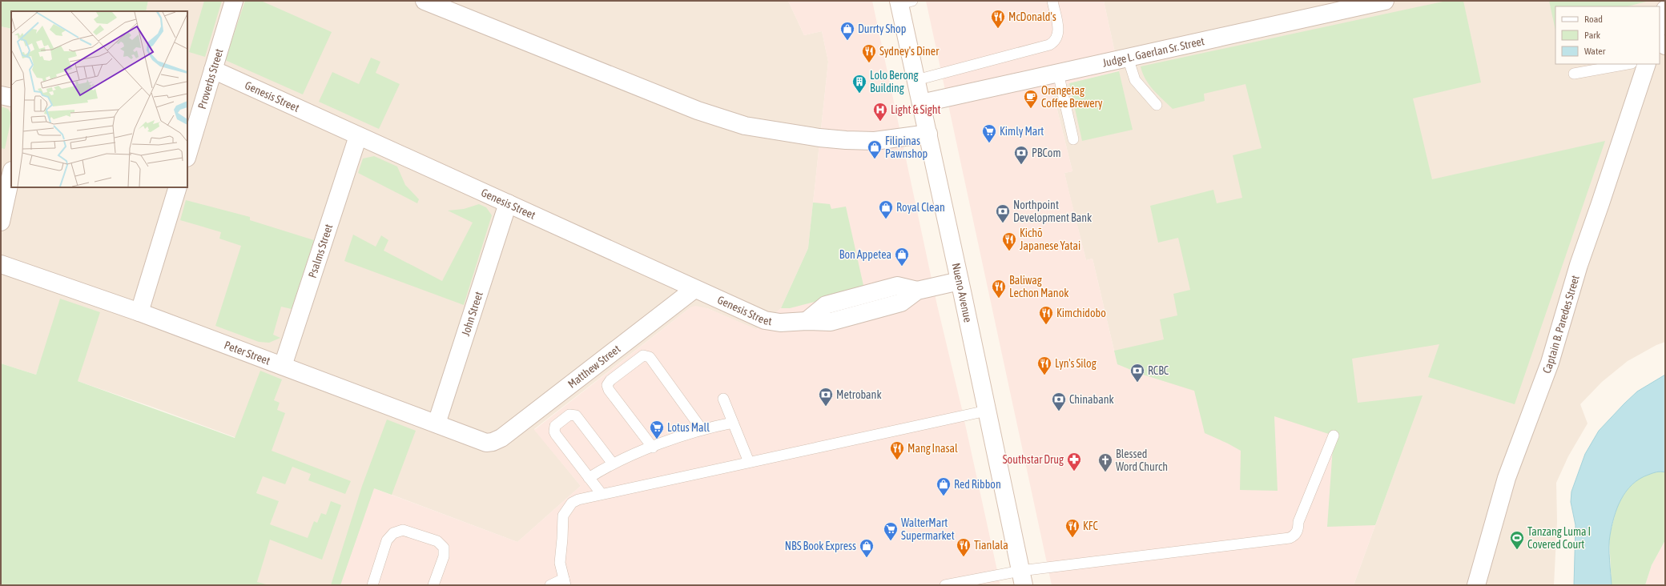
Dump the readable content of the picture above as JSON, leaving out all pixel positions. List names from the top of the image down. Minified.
{"streets":{"street":["Judge L. Gaerlan Sr. Street","Proverbs Street","Genesis Street","Psalms Street","Nueno Avenue","John Street","Captain B. Paredes Street","Peter Street","Matthew Street"]},"crossings":[["Judge L. Gaerlan Sr. Street","Nueno Avenue"],["Proverbs Street","Genesis Street"],["Genesis Street","Psalms Street"],["Genesis Street","Nueno Avenue"],["Genesis Street","John Street"],["Genesis Street","Matthew Street"],["Psalms Street","Peter Street"],["John Street","Peter Street"],["Peter Street","Matthew Street"]],"places":{"restaurant":["McDonald's","Sydney's Diner","Kichō Japanese Yatai","Baliwag Lechon Manok","Kimchidobo","Lyn's Silog","Mang Inasal","KFC","Tianlala"],"shop":["Durrty Shop","Filipinas Pawnshop","Royal Clean","Bon Appetea","Red Ribbon","NBS Book Express"],"building":["Lolo Berong Building"],"cafe":["Orangetag Coffee Brewery"],"hospital":["Light & Sight"],"supermarket":["Kimly Mart","Lotus Mall","WalterMart Supermarket"],"bank":["PBCom","Northpoint Development Bank","RCBC","Metrobank","Chinabank"],"pharmacy":["Southstar Drug"],"church":["Blessed Word Church"],"sports":["Tanzang Luma I Covered Court"]},"legend":["Road","Park","Water"]}
